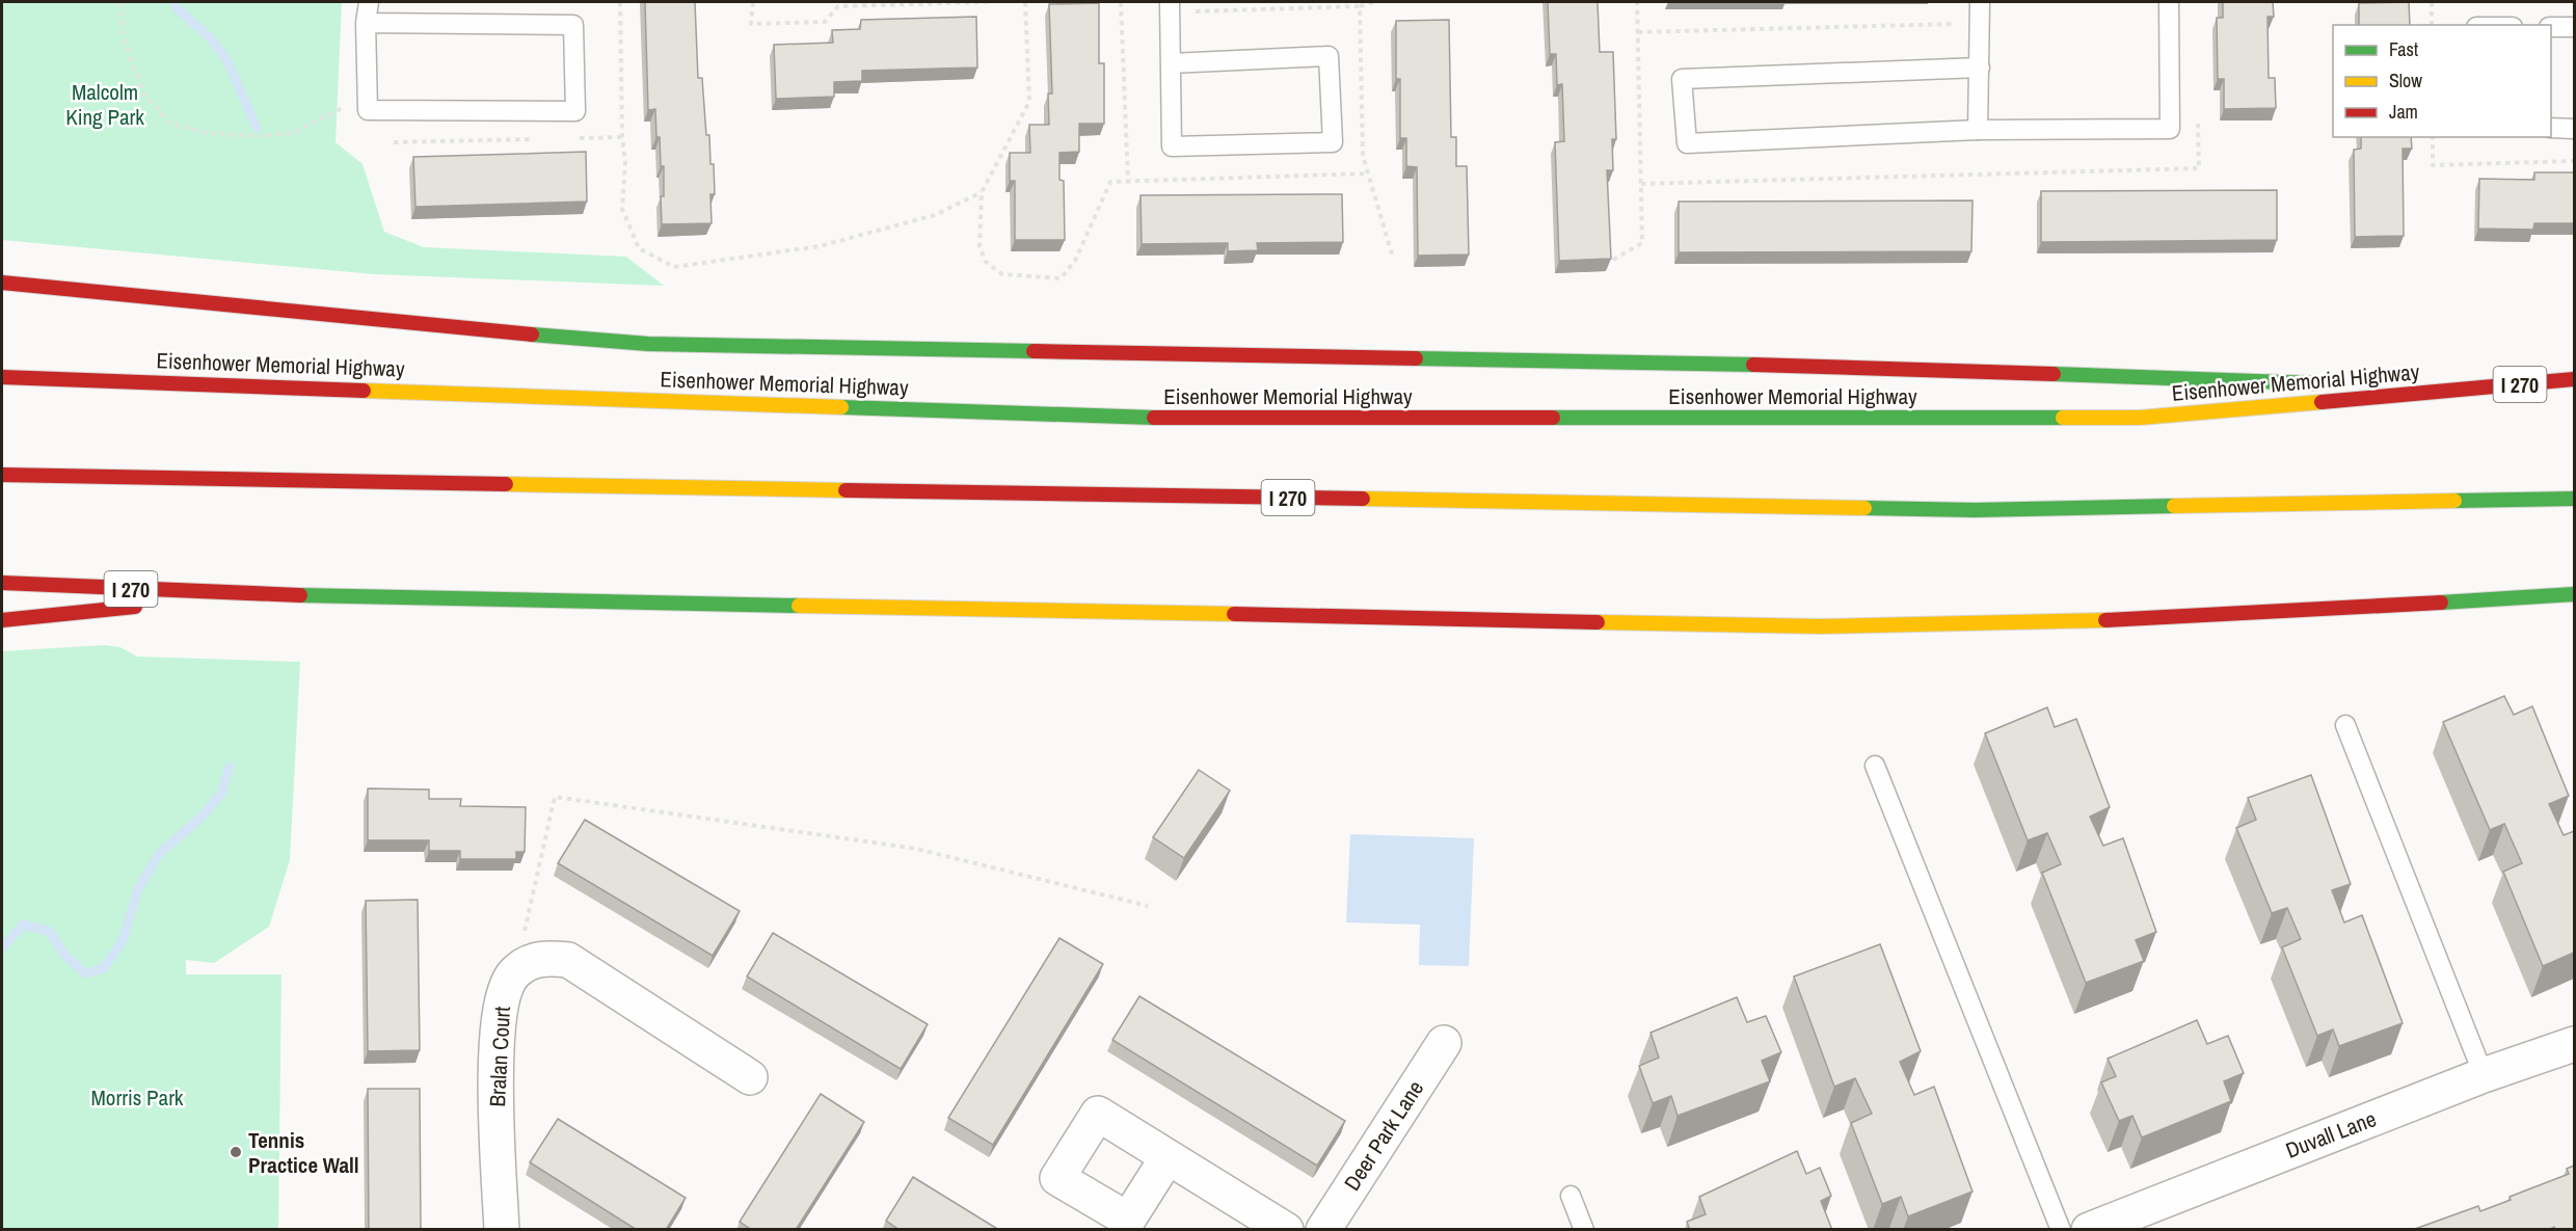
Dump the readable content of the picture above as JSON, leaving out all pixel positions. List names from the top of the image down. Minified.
{"streets":{"highway":["Eisenhower Memorial Highway","I 270"],"street":["Bralan Court","Duvall Lane","Deer Park Lane"]},"parks":["Malcolm King Park","Morris Park"],"places":["Tennis Practice Wall"],"legend":["Fast","Slow","Jam"]}
